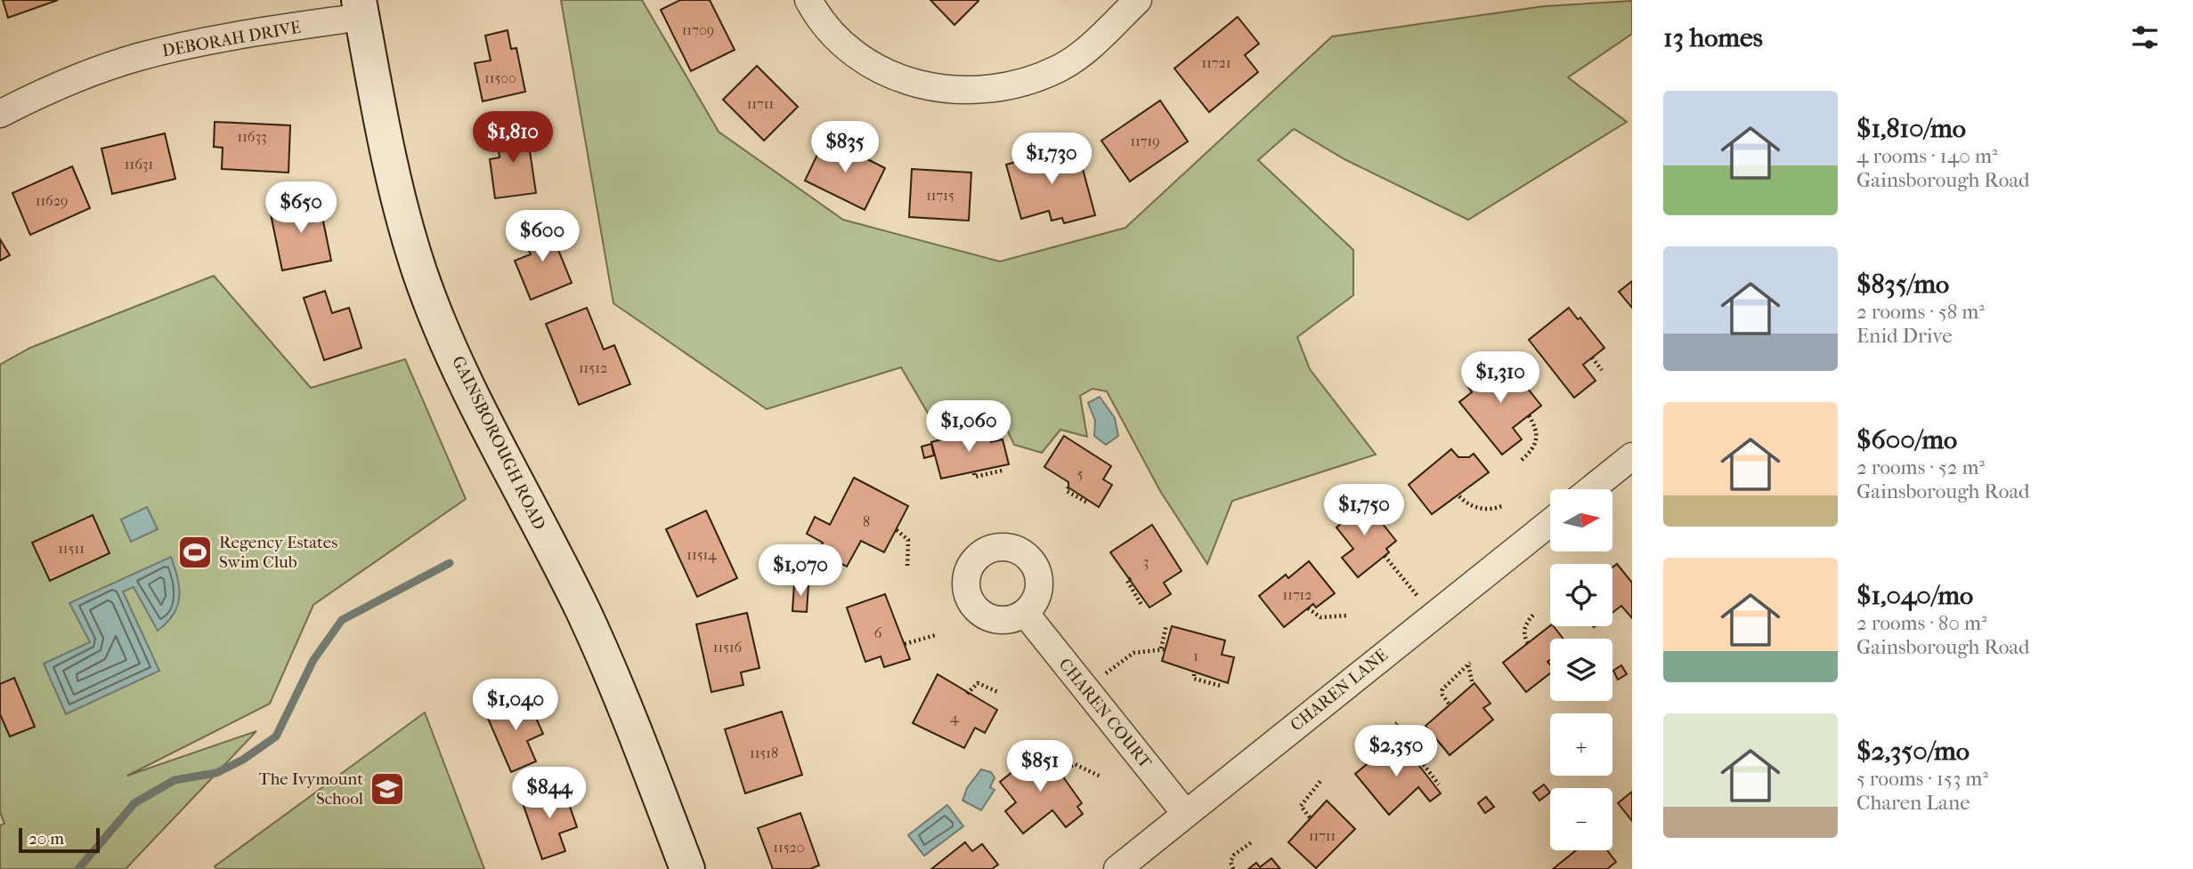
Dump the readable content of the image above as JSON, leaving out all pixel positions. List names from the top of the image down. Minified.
{"streets":{"street":["DEBORAH DRIVE","GAINSBOROUGH ROAD","CHAREN LANE","CHAREN COURT"]},"crossings":[["DEBORAH DRIVE","GAINSBOROUGH ROAD"],["CHAREN LANE","CHAREN COURT"]],"places":{"sports":["Regency Estates Swim Club"],"school or university":["The Ivymount School"]},"house_numbers":["11709","11721","11500","11711","11633","11719","11631","11715","11629","11512","5","8","11511","11514","3","11712","6","11516","1","4","11518","11711","11520"],"scale_bar":"20 m","north":"right","page":{"heading":"13 homes","list":[{"name":"$1,810/mo","note":"4 rooms · 140 m² · Gainsborough Road"},{"name":"$835/mo","note":"2 rooms · 58 m² · Enid Drive"},{"name":"$600/mo","note":"2 rooms · 52 m² · Gainsborough Road"},{"name":"$1,040/mo","note":"2 rooms · 80 m² · Gainsborough Road"},{"name":"$2,350/mo","note":"5 rooms · 153 m² · Charen Lane"}],"price":["$1,810","$835","$1,730","$650","$600","$1,310","$1,060","$1,750","$1,070","$1,040","$2,350","$851","$844"],"map_buttons":["+","−"],"scale":"20 m"}}
